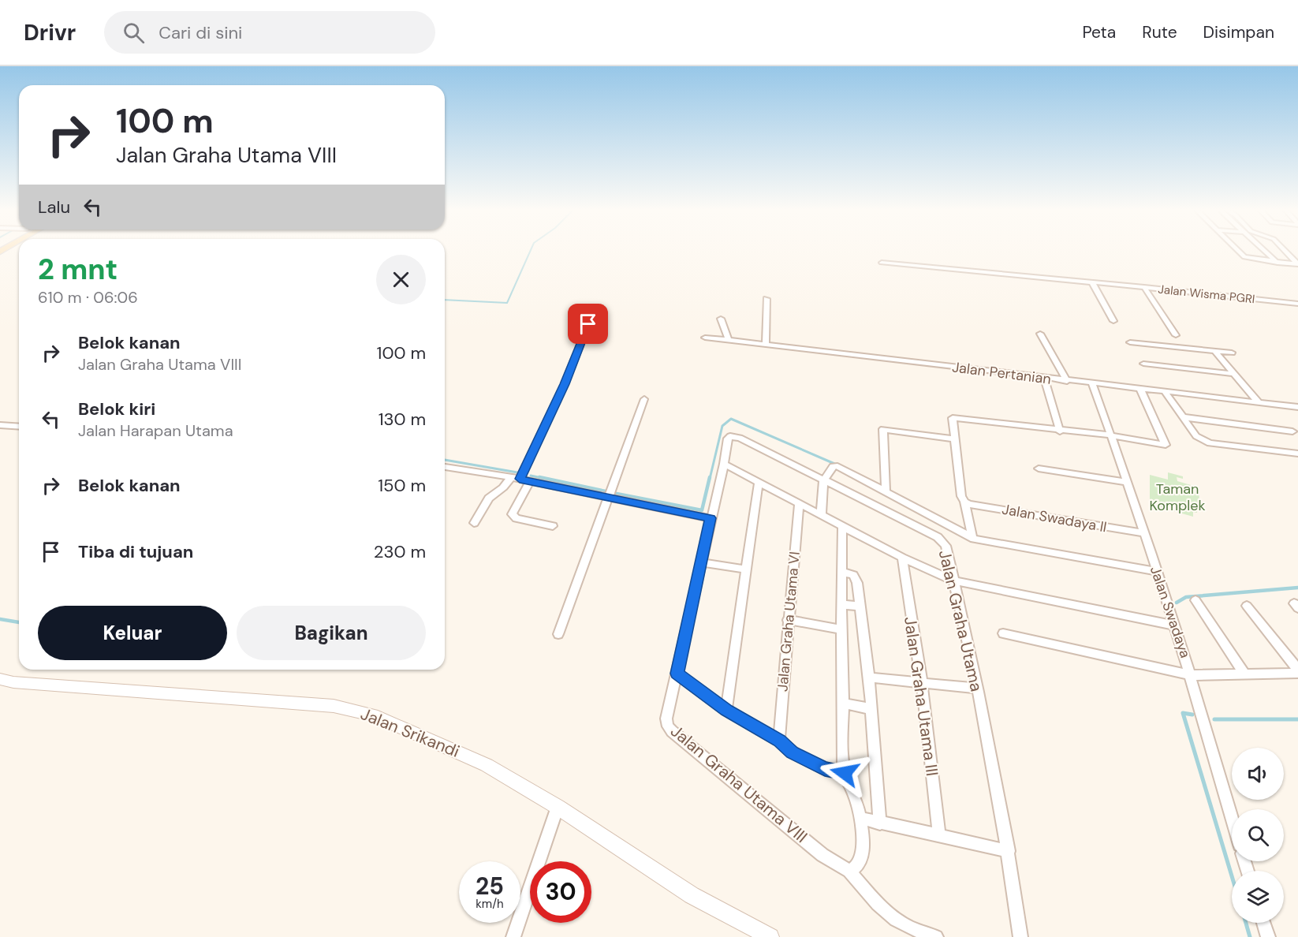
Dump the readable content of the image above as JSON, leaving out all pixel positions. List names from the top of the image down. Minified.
{"streets":{"main road":["Jalan Srikandi"],"street":["Jalan Wisma PGRI","Jalan Pertanian","Jalan Swadaya II","Jalan Swadaya","Jalan Graha Utama","Jalan Graha Utama VI","Jalan Graha Utama III","Jalan Graha Utama VIII"]},"crossings":[["Jalan Pertanian","Jalan Swadaya"],["Jalan Swadaya II","Jalan Swadaya"],["Jalan Graha Utama","Jalan Graha Utama VIII"]],"parks":["Taman Komplek"],"page":{"header":"Drivr","search":"Cari di sini","nav":["Peta","Rute","Disimpan"],"turn":["100 m","Jalan Graha Utama VIII"],"then":"Lalu","heading":["2 mnt","610 m · 06:06"],"list":[{"name":"Belok kanan","note":"Jalan Graha Utama VIII","value":"100 m"},{"name":"Belok kiri","note":"Jalan Harapan Utama","value":"130 m"},{"name":"Belok kanan","value":"150 m"},{"name":"Tiba di tujuan","value":"230 m"}],"buttons":["Keluar","Bagikan"],"speed":"25 km/h","limit":"30"}}
